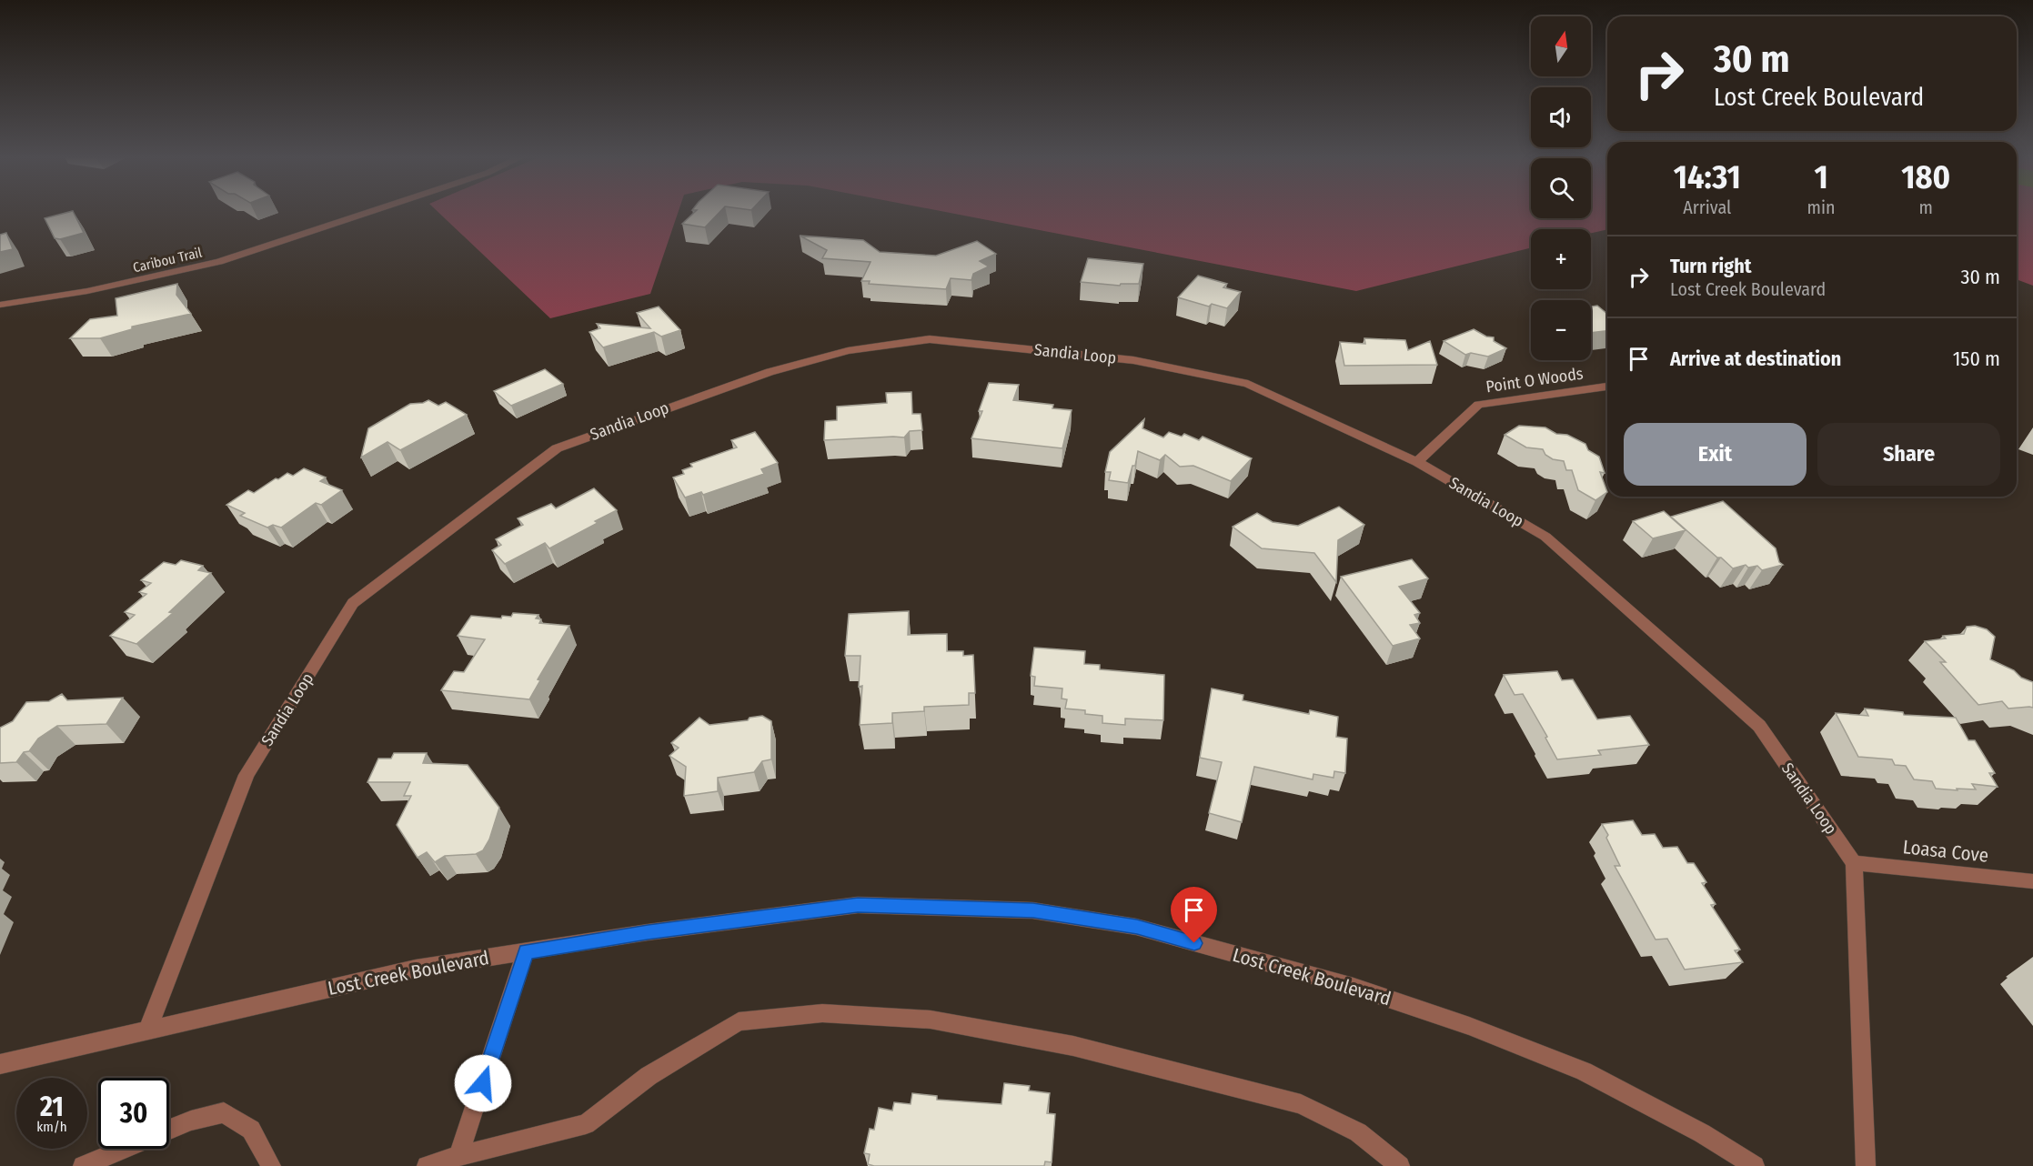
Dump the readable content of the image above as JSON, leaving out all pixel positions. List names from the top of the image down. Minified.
{"streets":{"street":["Caribou Trail","Sandia Loop","Point O Woods","Loasa Cove","Lost Creek Boulevard"]},"crossings":[["Sandia Loop","Point O Woods"],["Sandia Loop","Loasa Cove"],["Sandia Loop","Lost Creek Boulevard"]],"north":"top","page":{"map_buttons":["+","−"],"turn":["30 m","Lost Creek Boulevard"],"eta":["14:31","Arrival","1","min","180","m"],"list":[{"name":"Turn right","note":"Lost Creek Boulevard","value":"30 m"},{"name":"Arrive at destination","value":"150 m"}],"buttons":["Exit","Share"],"speed":"21 km/h","limit":"30"}}
